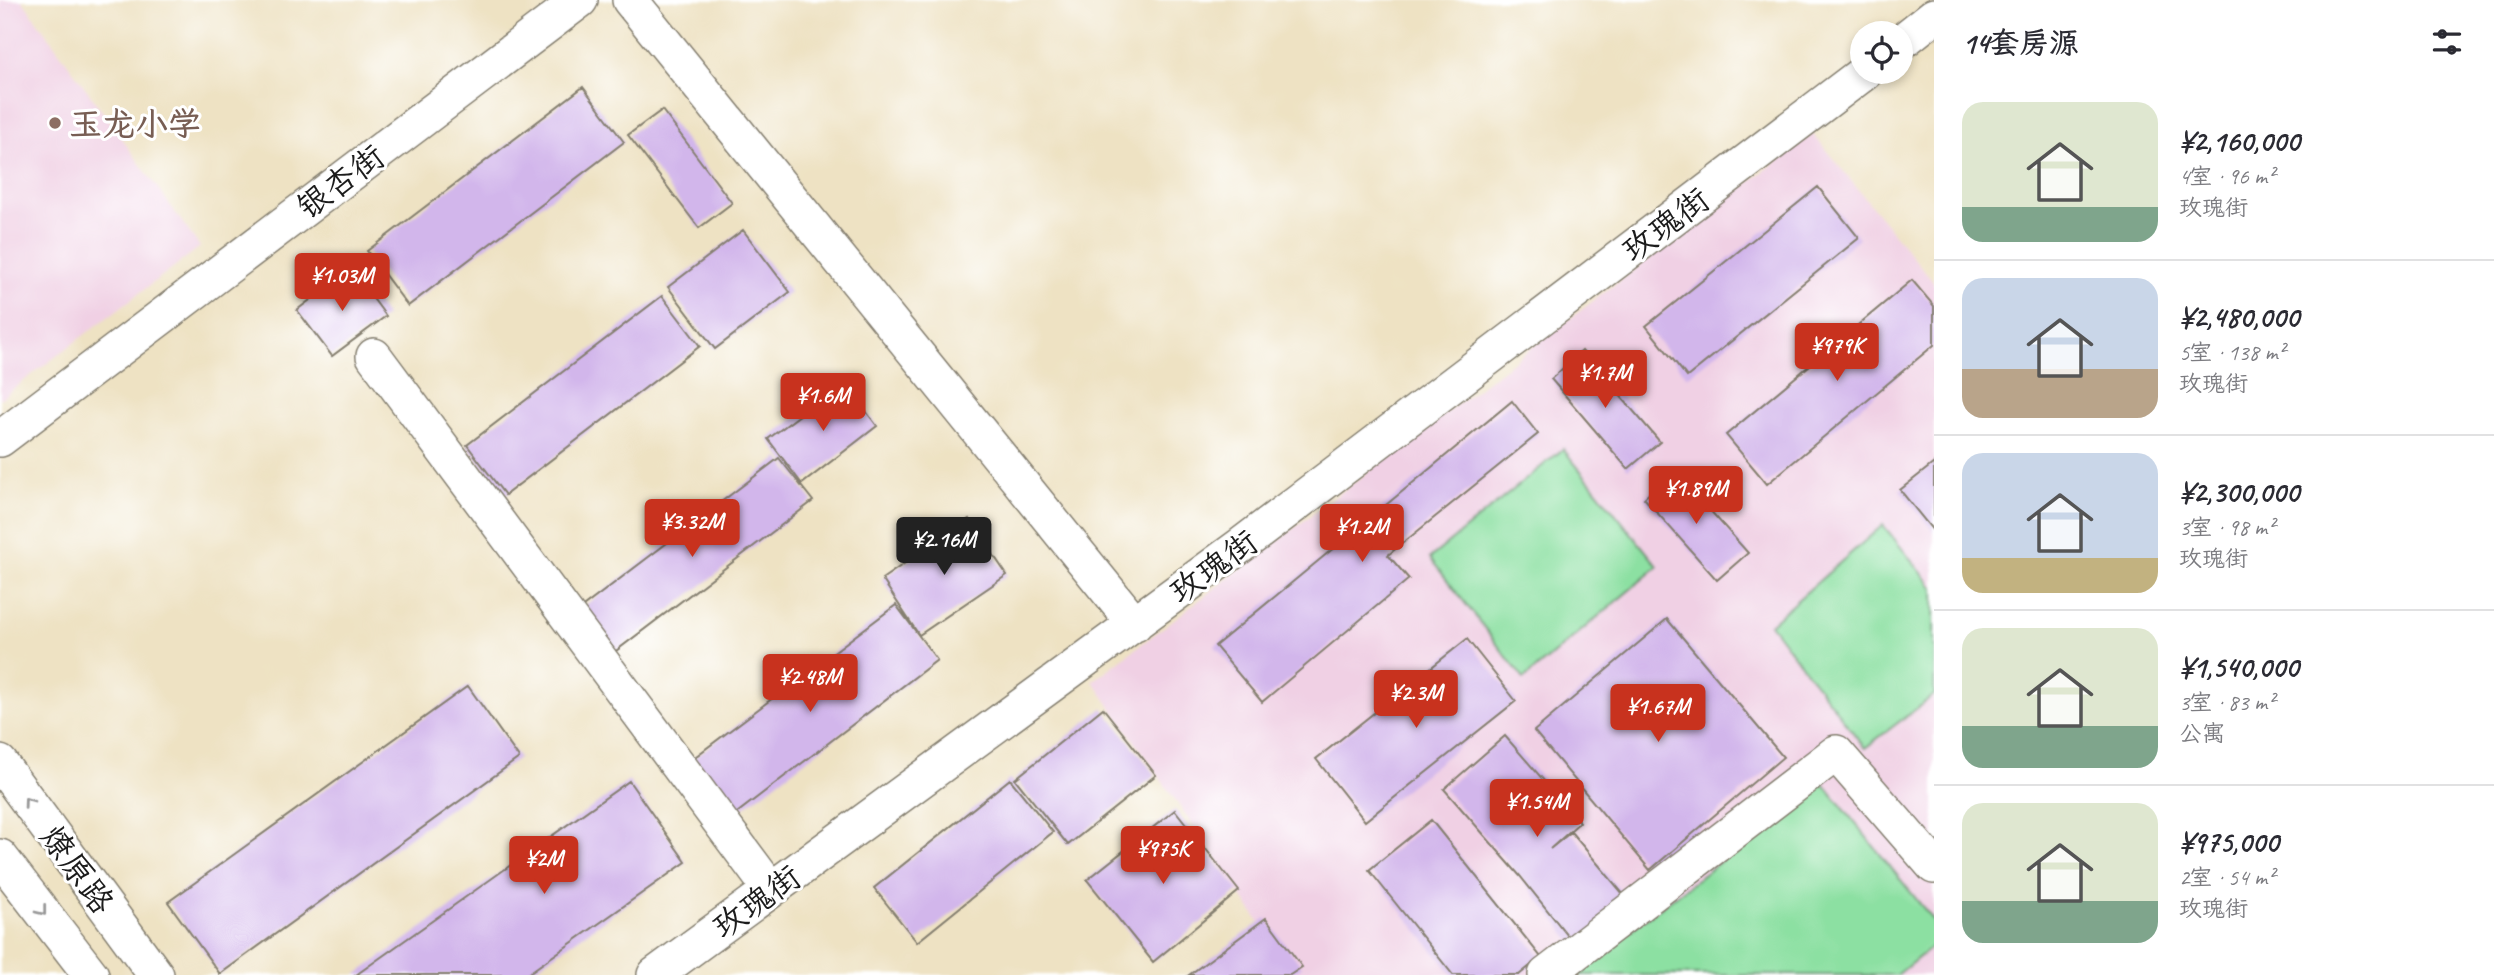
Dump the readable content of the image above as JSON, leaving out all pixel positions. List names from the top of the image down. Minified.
{"streets":{"street":["银杏街","玫瑰街","燎原路"]},"places":["玉龙小学"],"page":{"heading":"14套房源","list":[{"name":"¥2,160,000","note":"4室 · 96 m² · 玫瑰街"},{"name":"¥2,480,000","note":"5室 · 138 m² · 玫瑰街"},{"name":"¥2,300,000","note":"3室 · 98 m² · 玫瑰街"},{"name":"¥1,540,000","note":"3室 · 83 m² · 公寓"},{"name":"¥975,000","note":"2室 · 54 m² · 玫瑰街"}],"price":["¥1.03M","¥979K","¥1.7M","¥1.6M","¥1.89M","¥3.32M","¥1.2M","¥2.16M","¥2.48M","¥2.3M","¥1.67M","¥1.54M","¥975K","¥2M"]}}
